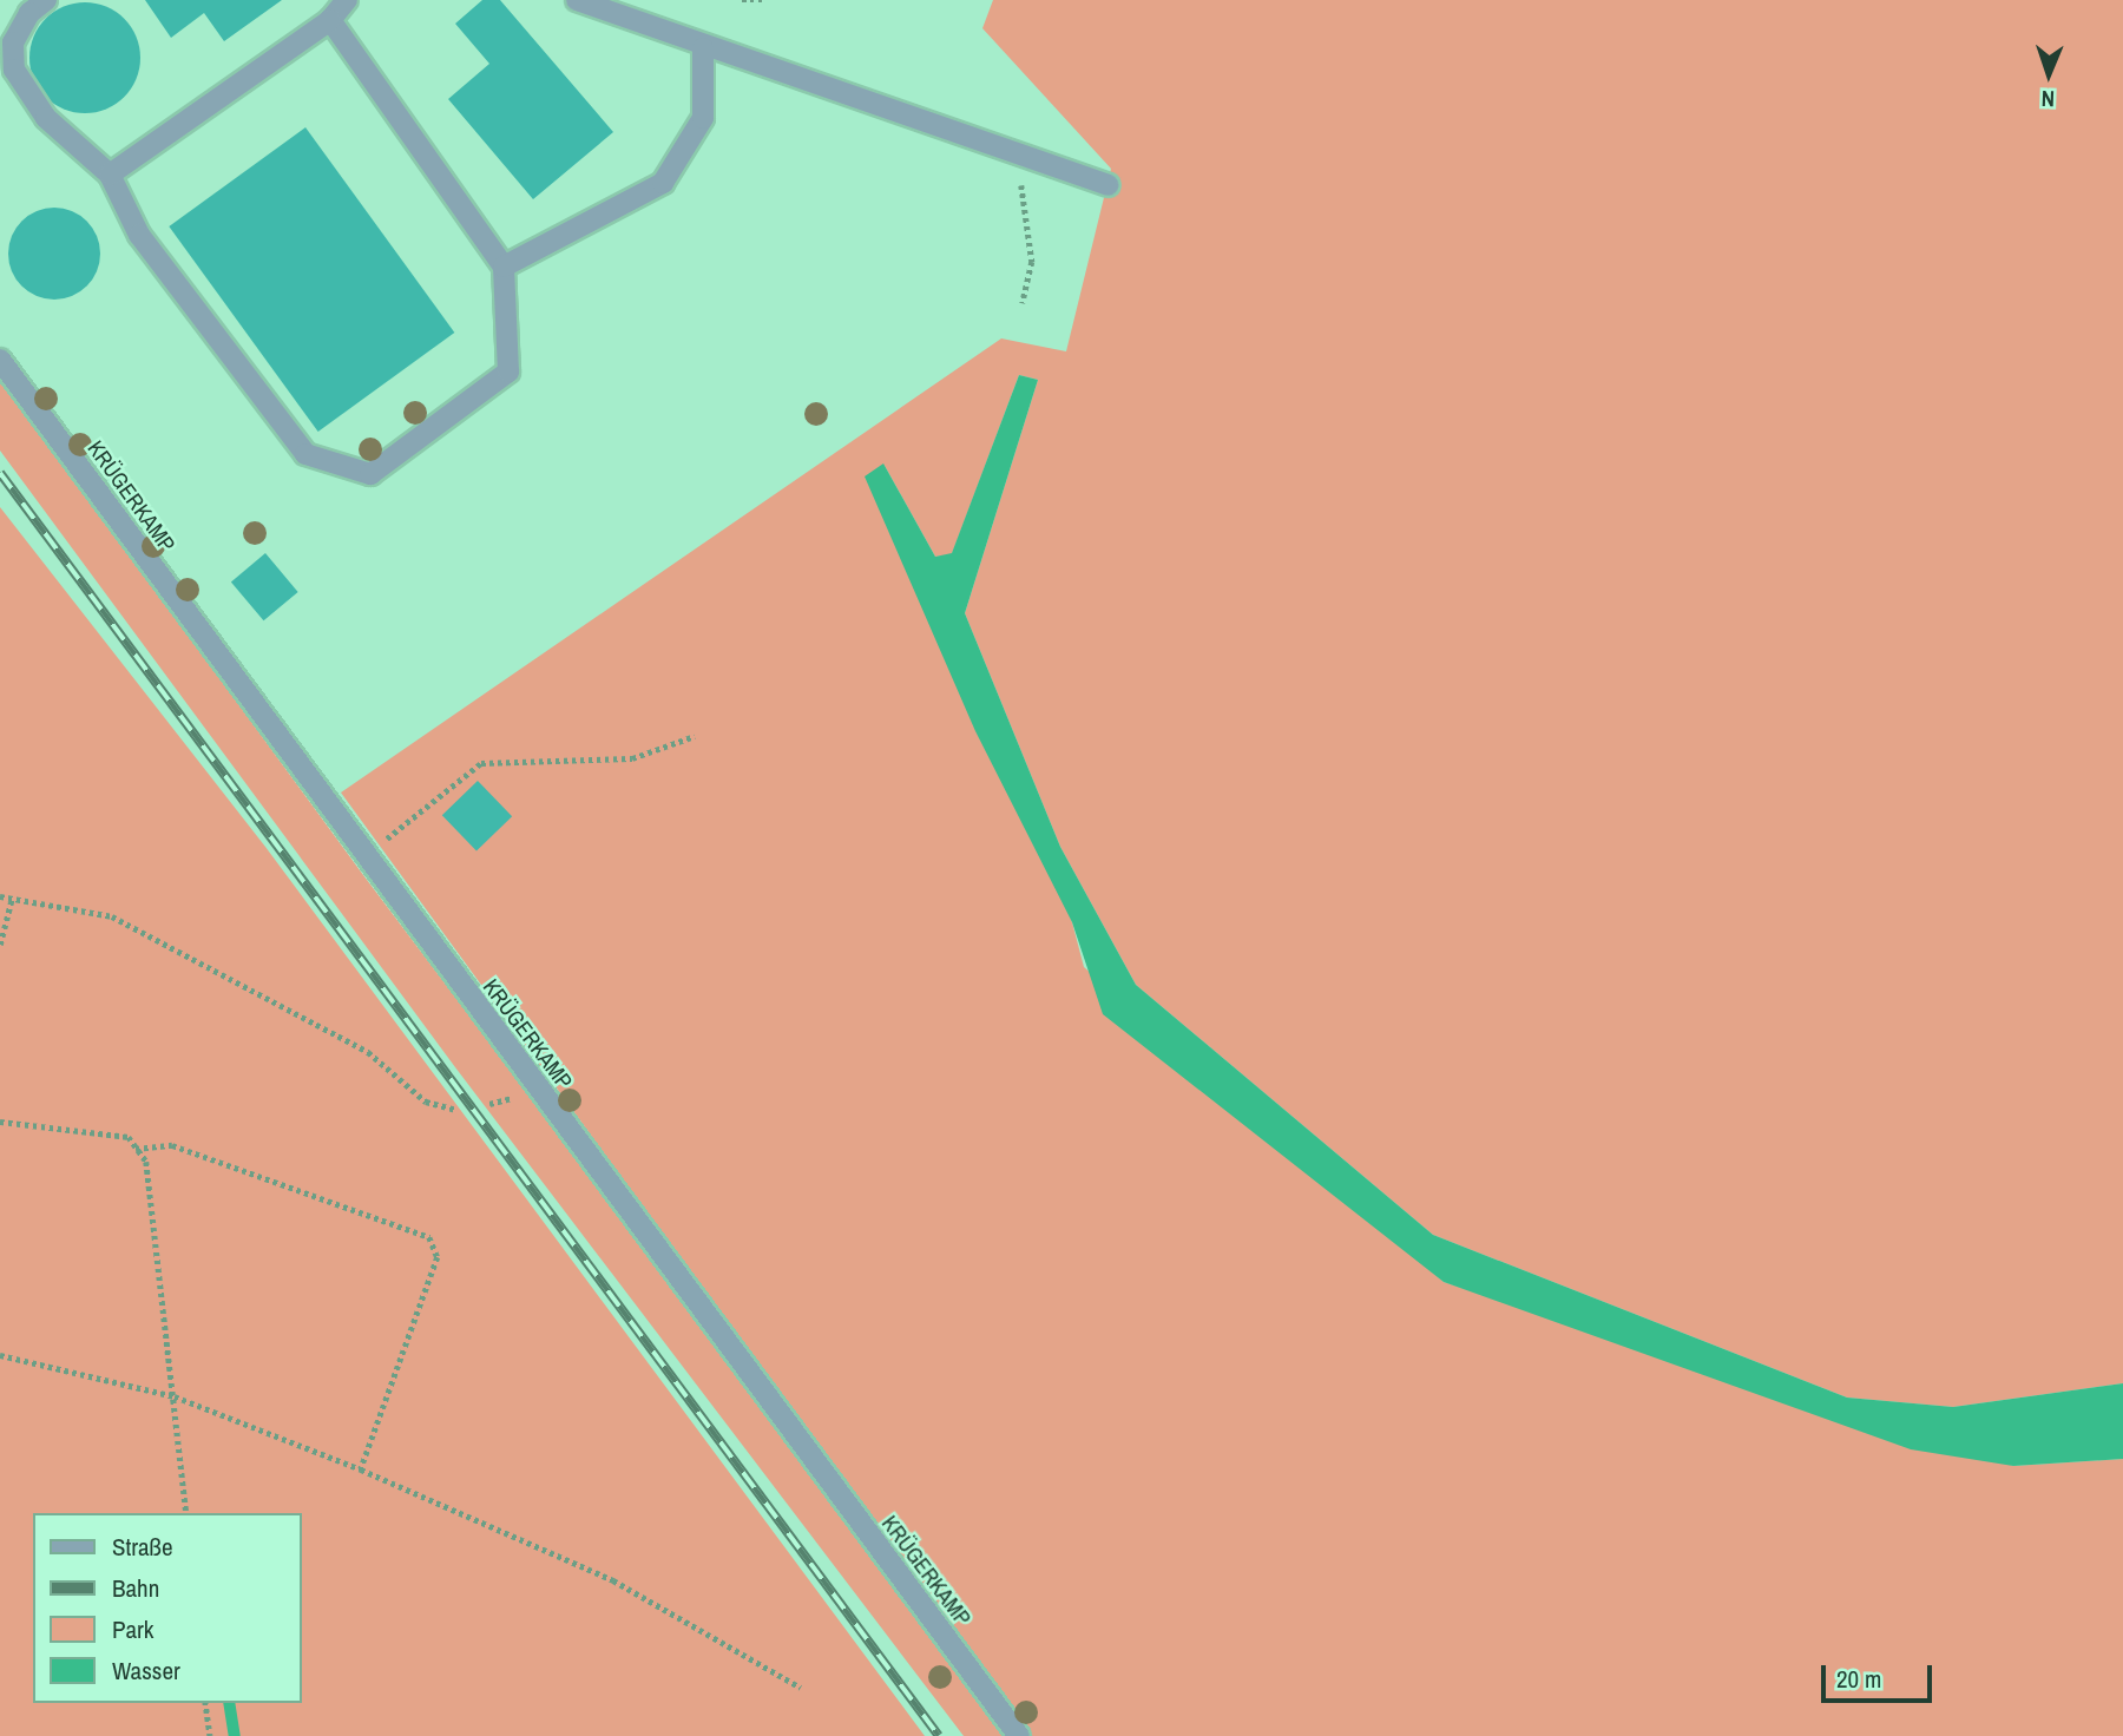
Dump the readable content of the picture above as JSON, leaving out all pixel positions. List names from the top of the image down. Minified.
{"streets":{"lane":["KRÜGERKAMP"]},"legend":["Straße","Bahn","Park","Wasser"],"scale_bar":"20 m","north":"bottom"}
